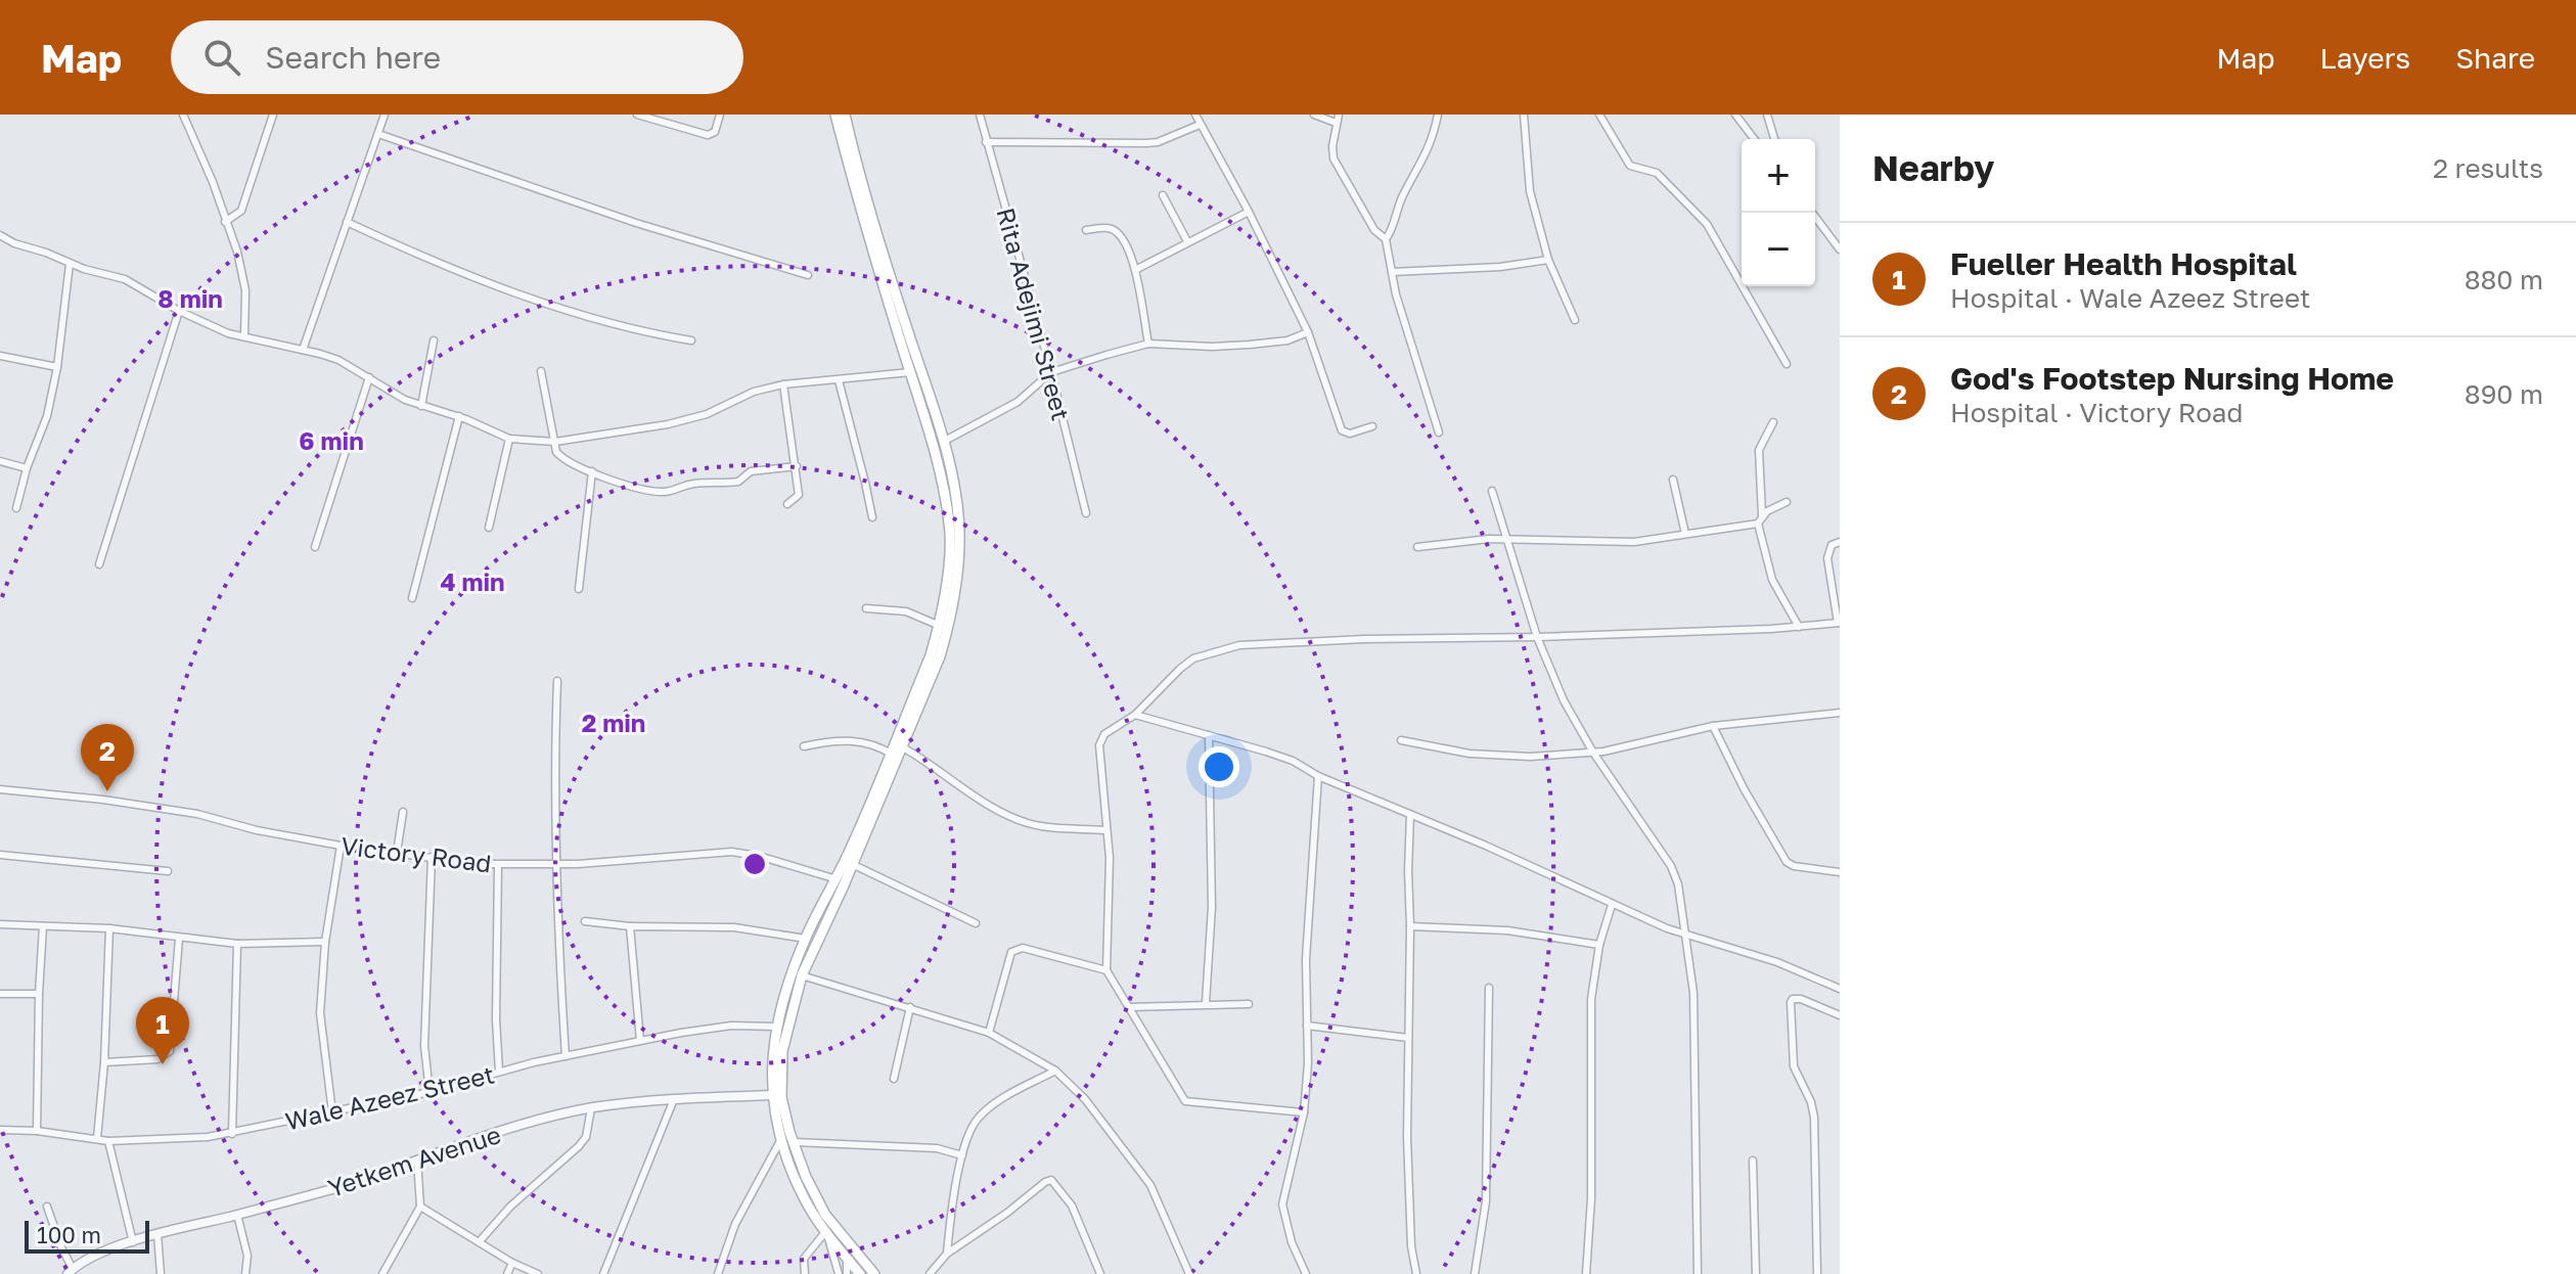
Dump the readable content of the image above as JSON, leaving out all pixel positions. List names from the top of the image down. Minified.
{"streets":{"street":["Rita Adejimi Street","Victory Road","Wale Azeez Street","Yetkem Avenue"]},"scale_bar":"100 m","page":{"header":"Map","search":"Search here","nav":["Map","Layers","Share"],"heading":["Nearby","2 results"],"map_buttons":["+","−"],"list":[{"mark":"1","name":"Fueller Health Hospital","note":"Hospital · Wale Azeez Street","value":"880 m"},{"mark":"2","name":"God's Footstep Nursing Home","note":"Hospital · Victory Road","value":"890 m"}],"pins":["2","1"],"scale":"100 m"},"rings":["8 min","6 min","4 min","2 min"]}
